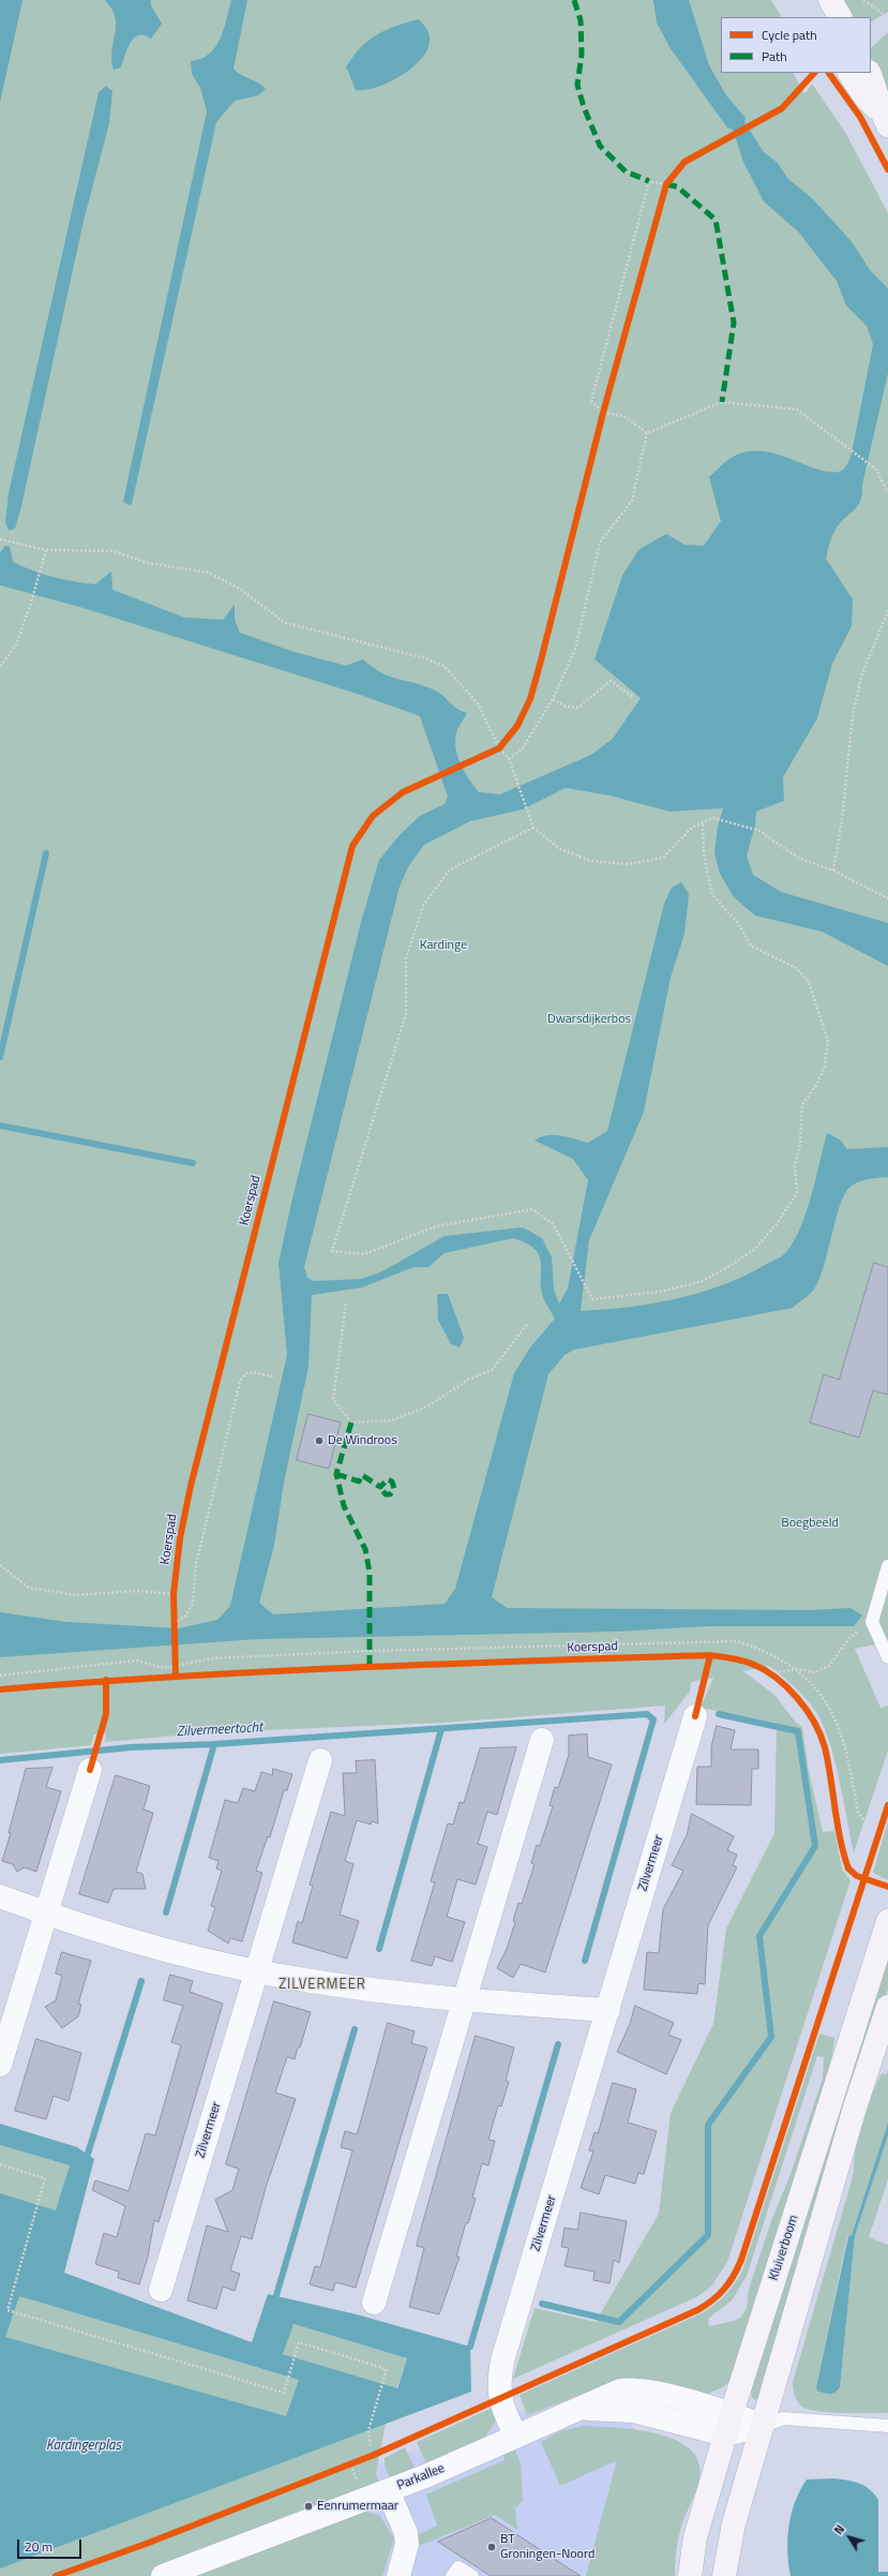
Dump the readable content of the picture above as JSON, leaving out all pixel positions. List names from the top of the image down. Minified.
{"streets":{"main road":["Kluiverboom"],"street":["Zilvermeer","Parkallee"],"cycle path":["Koerspad"]},"crossings":[["Zilvermeer","Parkallee"],["Kluiverboom","Parkallee"]],"districts":["ZILVERMEER"],"water":["Zilvermeertocht","Kardingerplas"],"parks":["Kardinge","Dwarsdijkerbos","Boegbeeld"],"places":["De Windroos","Eenrumermaar","BT Groningen-Noord"],"legend":["Cycle path","Path"],"scale_bar":"20 m","north":"top left"}
